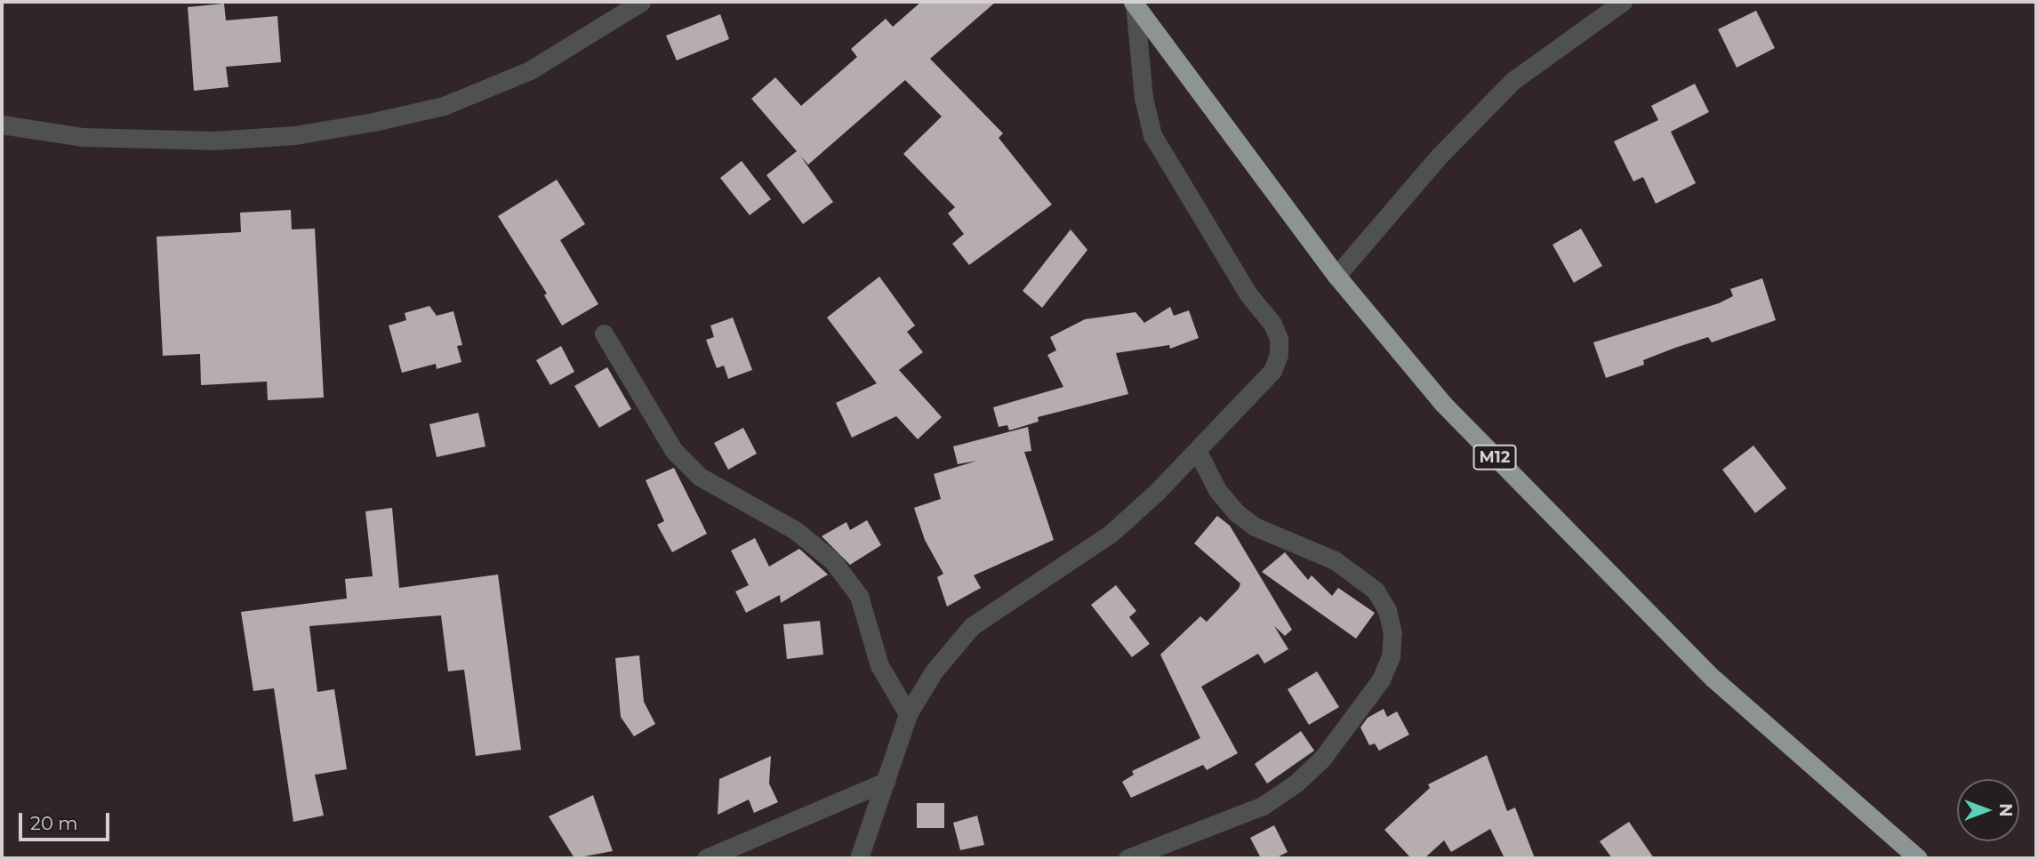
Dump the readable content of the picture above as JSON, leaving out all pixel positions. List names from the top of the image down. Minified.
{"streets":{"highway":["M12"]},"scale_bar":"20 m","north":"right"}
